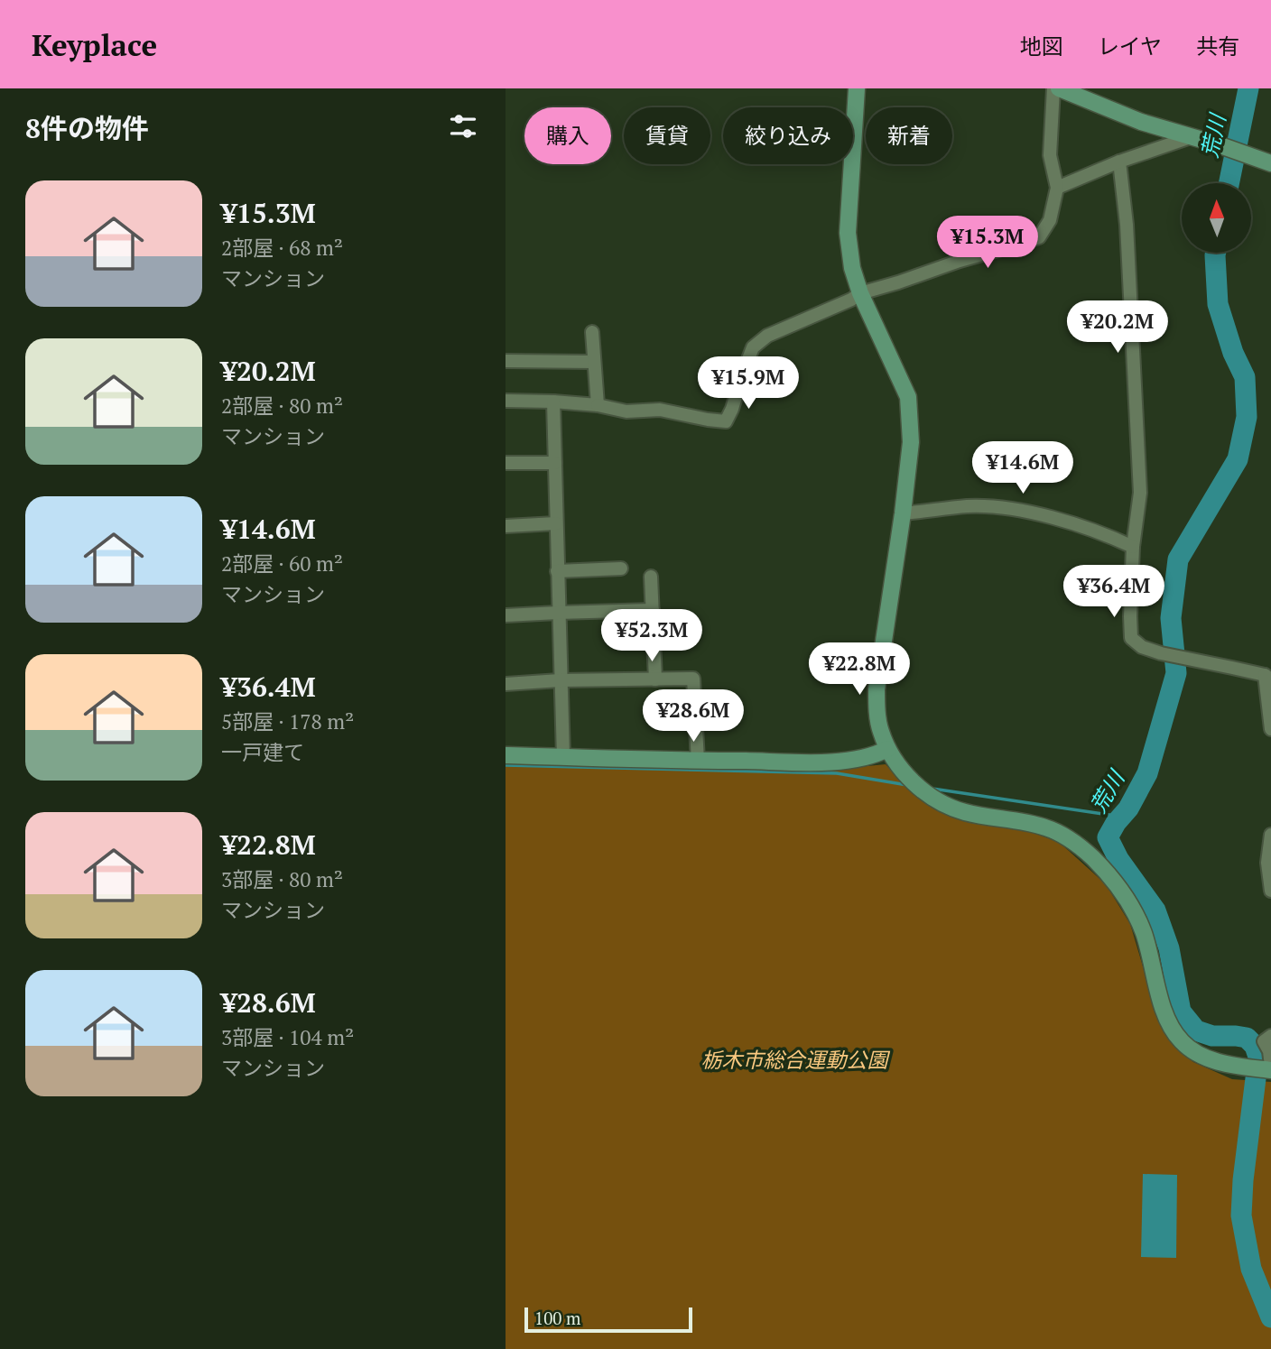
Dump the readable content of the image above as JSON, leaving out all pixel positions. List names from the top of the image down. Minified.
{"water":["荒川"],"parks":["栃木市総合運動公園"],"scale_bar":"100 m","north":"top","page":{"header":"Keyplace","nav":["地図","レイヤ","共有"],"heading":"8件の物件","chip":["購入","賃貸","絞り込み","新着"],"list":[{"name":"¥15.3M","note":"2部屋 · 68 m² · マンション"},{"name":"¥20.2M","note":"2部屋 · 80 m² · マンション"},{"name":"¥14.6M","note":"2部屋 · 60 m² · マンション"},{"name":"¥36.4M","note":"5部屋 · 178 m² · 一戸建て"},{"name":"¥22.8M","note":"3部屋 · 80 m² · マンション"},{"name":"¥28.6M","note":"3部屋 · 104 m² · マンション"}],"price":["¥15.3M","¥20.2M","¥15.9M","¥14.6M","¥36.4M","¥52.3M","¥22.8M","¥28.6M"],"scale":"100 m"}}
